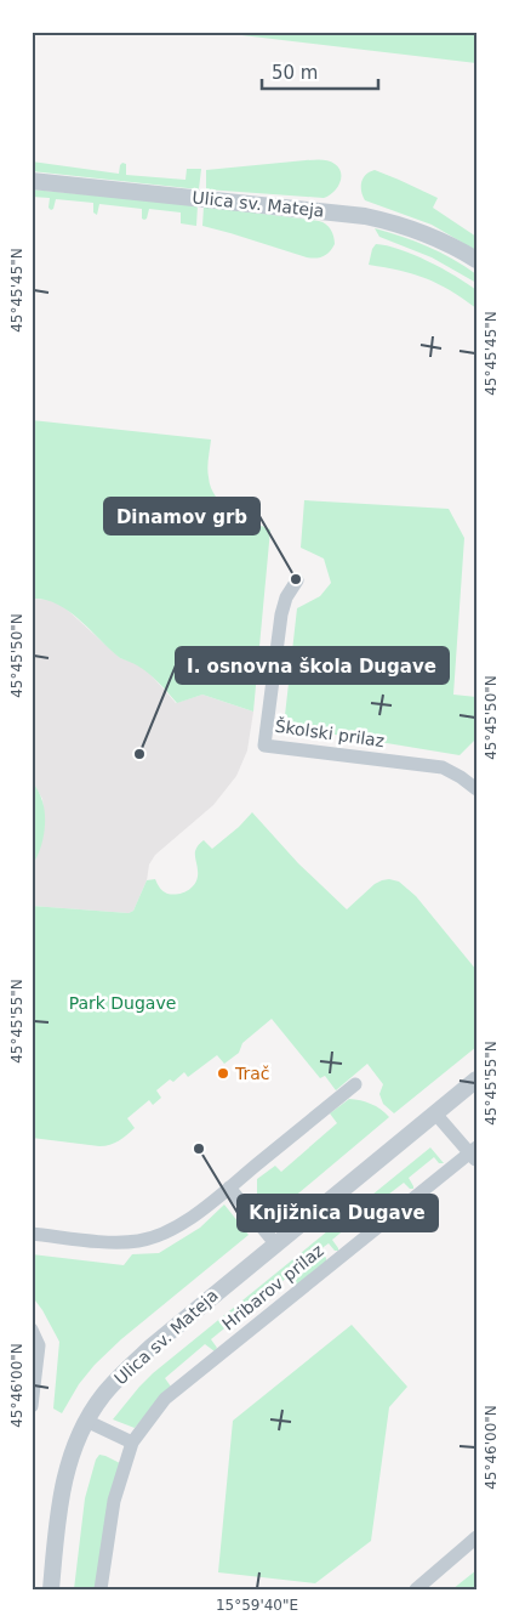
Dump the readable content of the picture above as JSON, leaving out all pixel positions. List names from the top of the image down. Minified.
{"streets":{"street":["Ulica sv. Mateja","Školski prilaz","Hribarov prilaz"]},"parks":["Park Dugave"],"places":["Dinamov grb","I. osnovna škola Dugave","Trač","Knjižnica Dugave"],"scale_bar":"50 m","coordinates":["45°45'45\"N","45°45'50\"N","45°45'55\"N","45°46'00\"N","15°59'40\"E"]}
